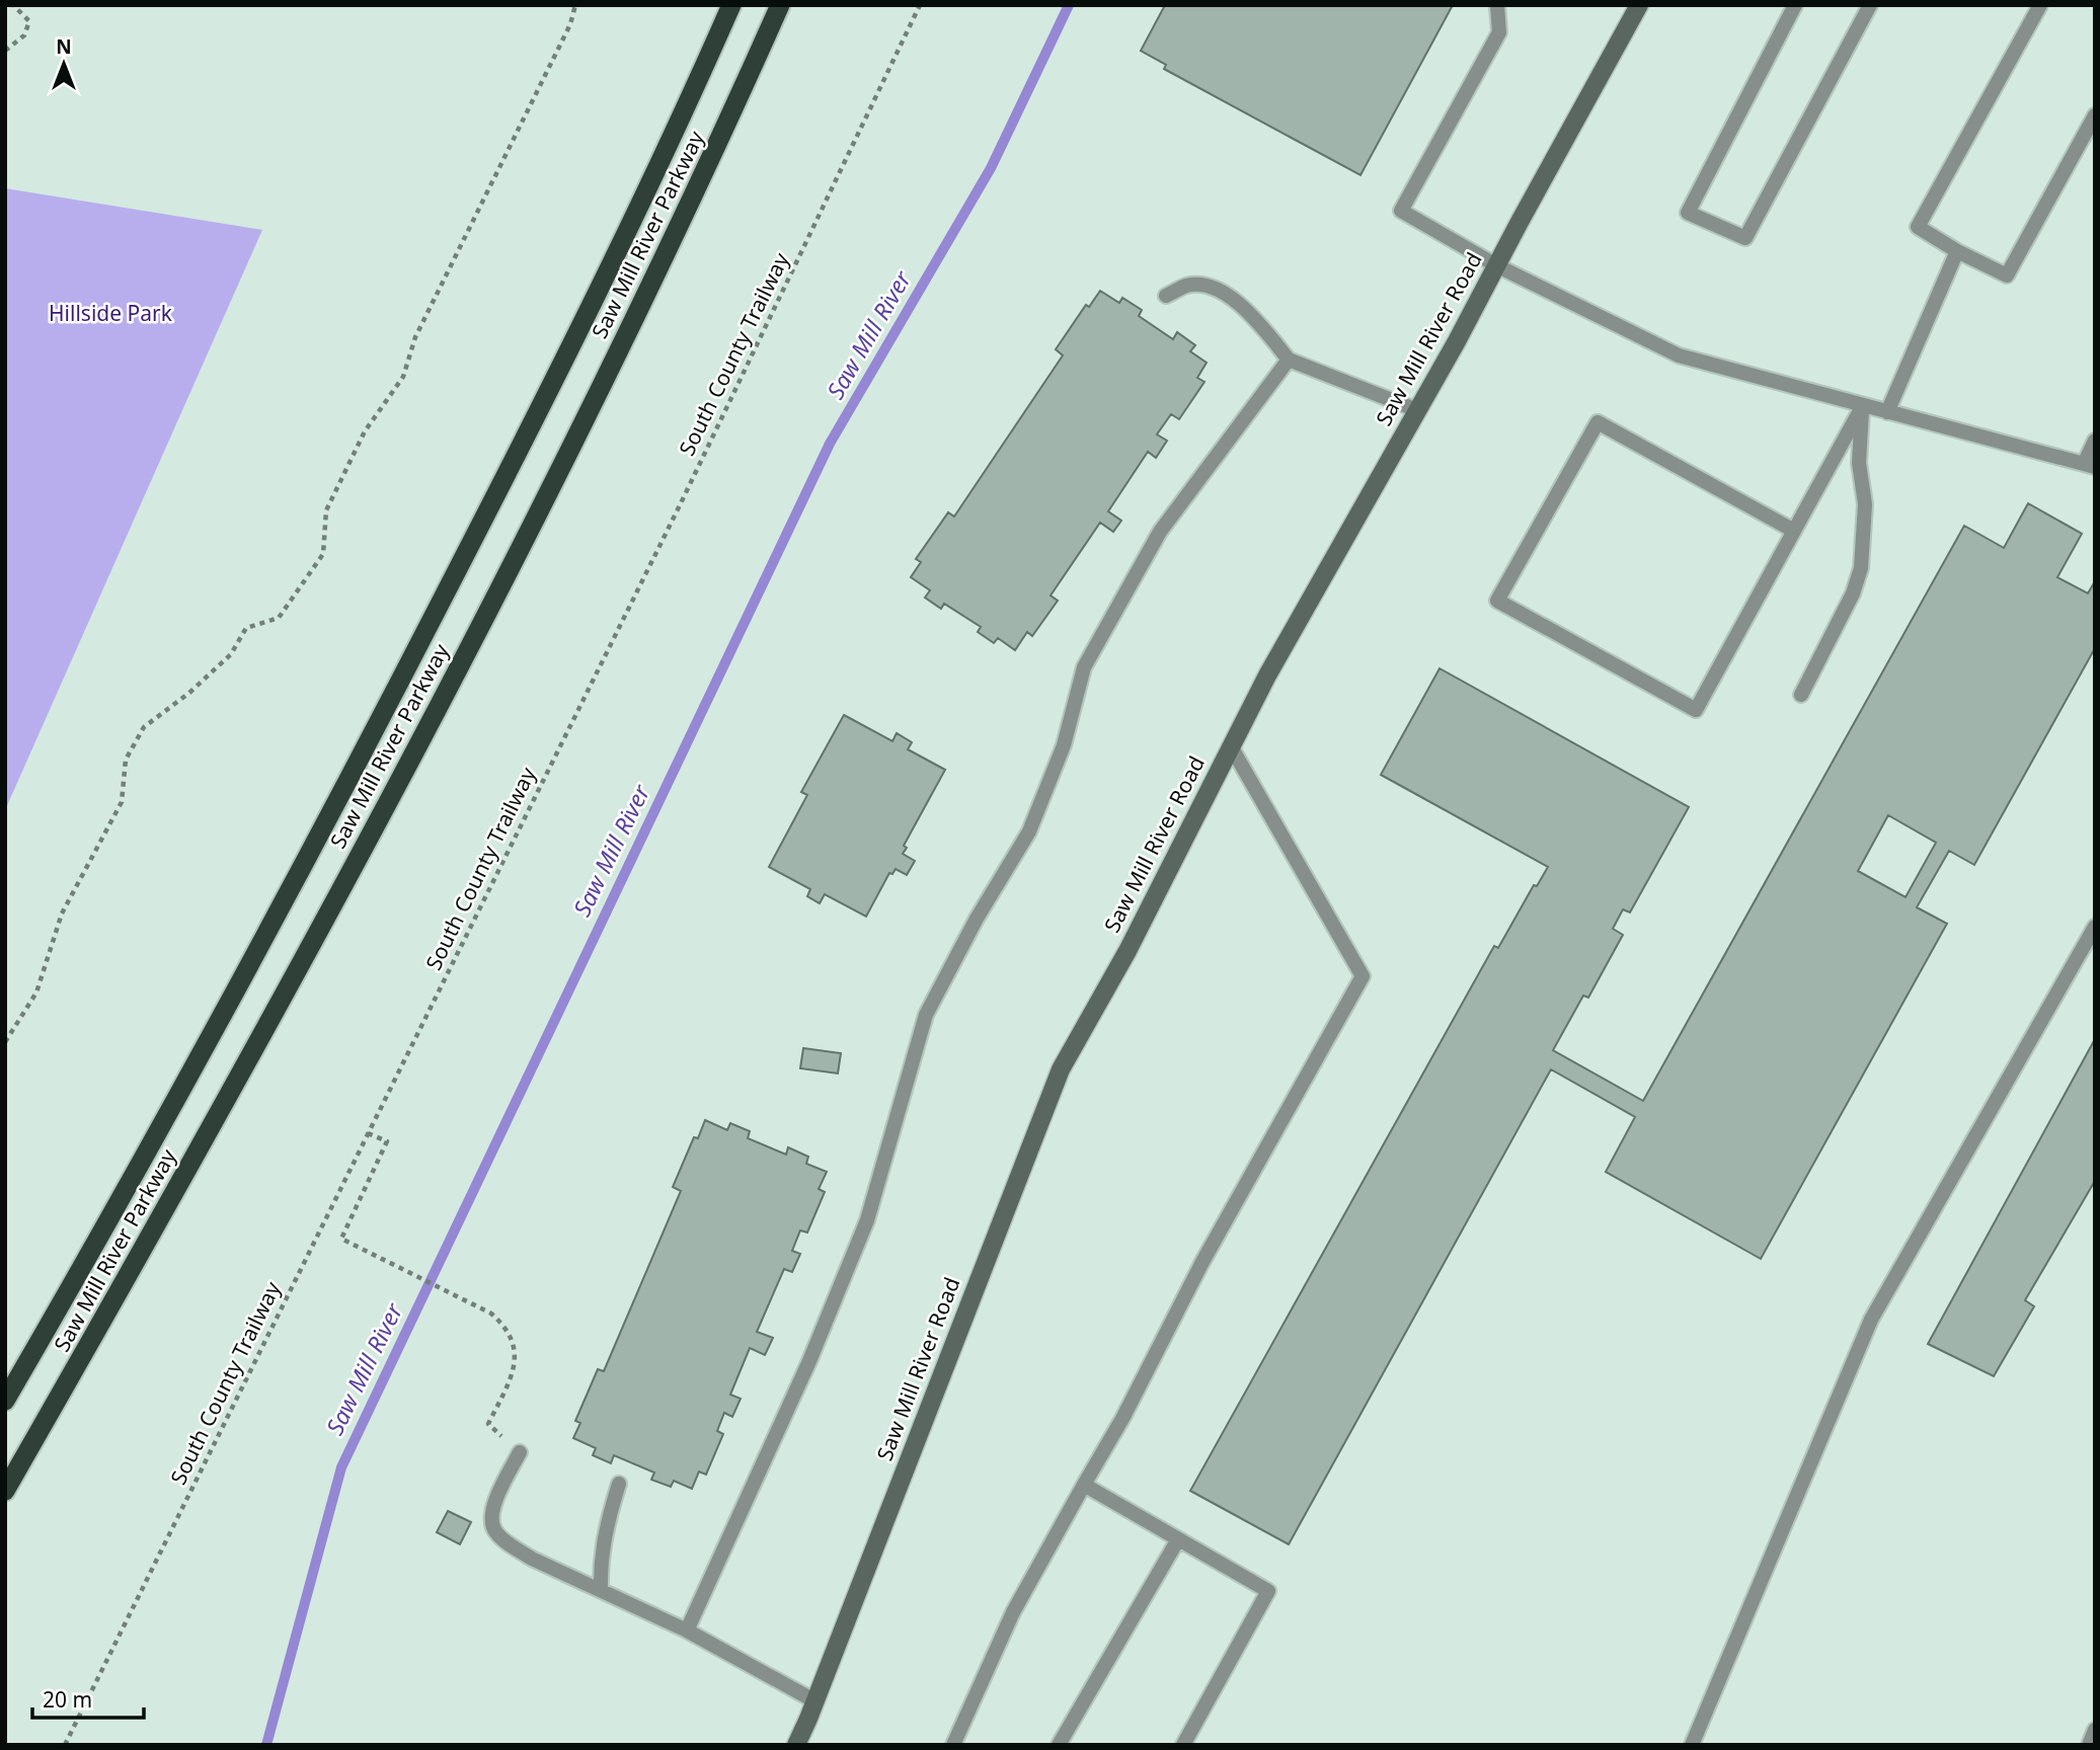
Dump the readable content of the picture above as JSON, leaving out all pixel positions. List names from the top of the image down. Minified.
{"streets":{"highway":["Saw Mill River Parkway"],"main road":["Saw Mill River Road"],"path":["South County Trailway"]},"water":["Saw Mill River"],"parks":["Hillside Park"],"scale_bar":"20 m","north":"top"}
